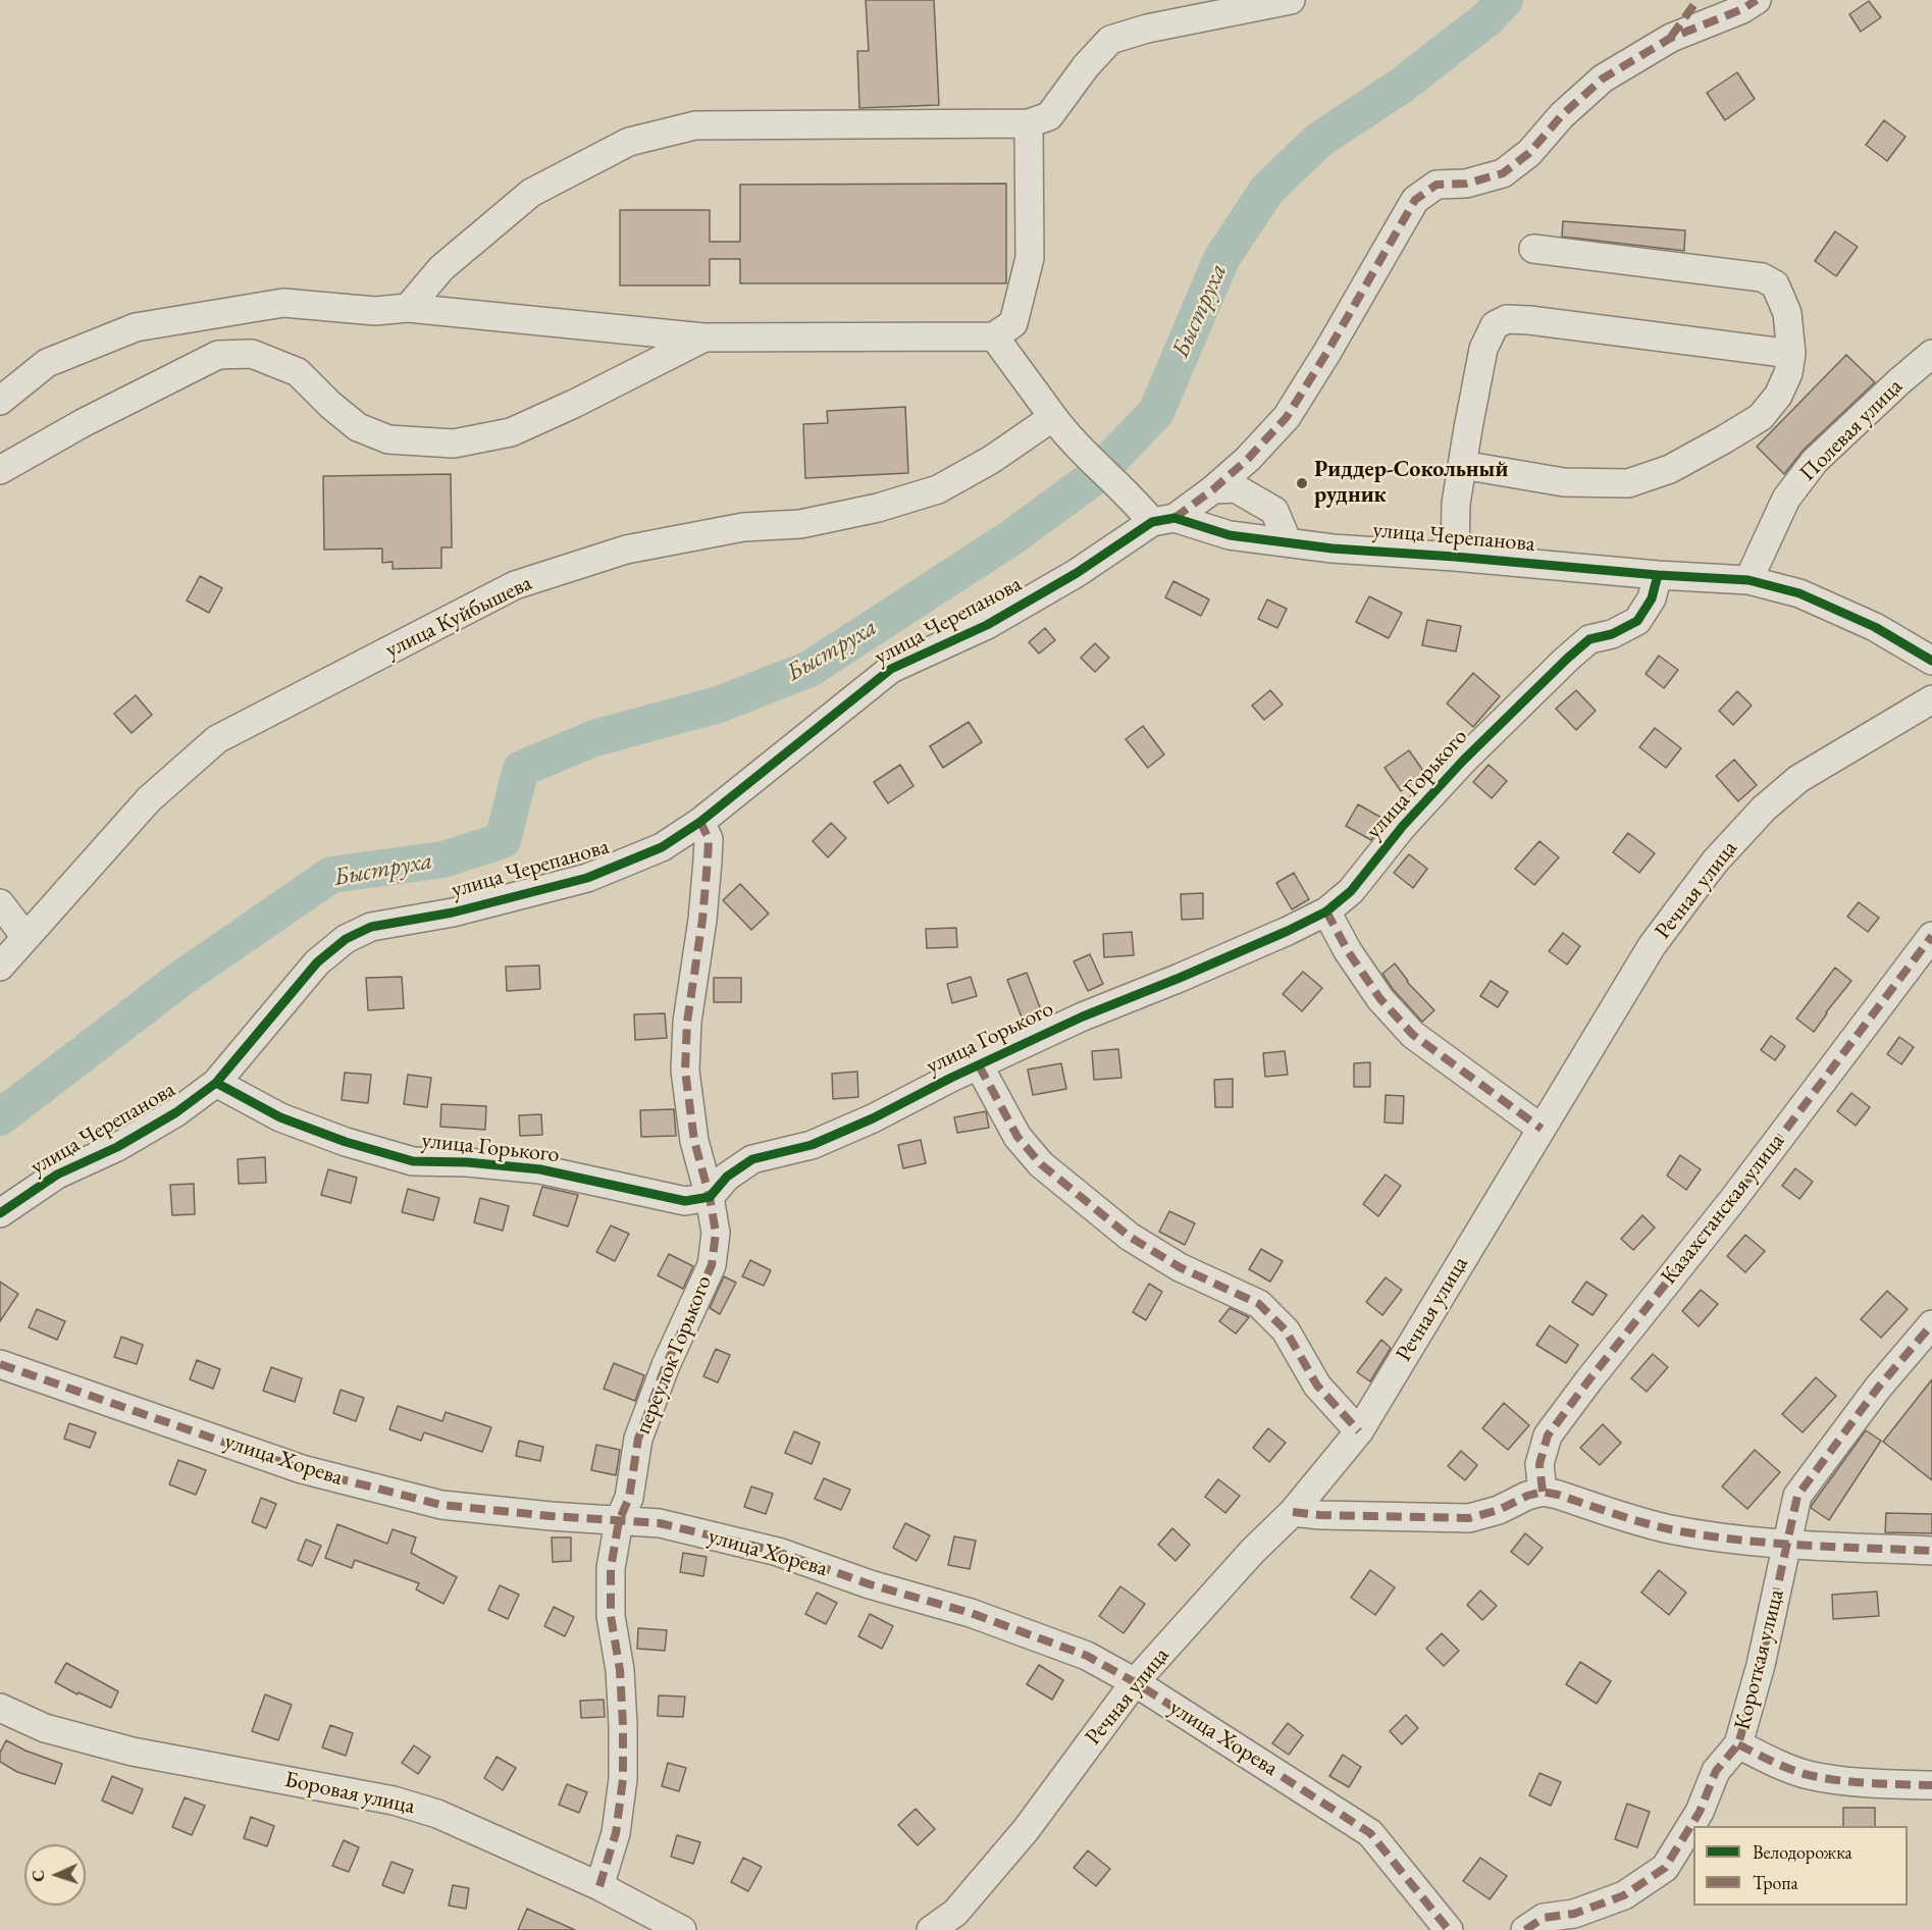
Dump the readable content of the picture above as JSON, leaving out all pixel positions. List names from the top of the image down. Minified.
{"streets":{"street":["Полевая улица","улица Черепанова","улица Куйбышева","улица Горького","Речная улица","Казахстанская улица","переулок Горького","улица Хорева","Короткая улица","Боровая улица"]},"crossings":[["Полевая улица","улица Черепанова"],["улица Черепанова","улица Горького"],["улица Черепанова","переулок Горького"],["улица Горького","переулок Горького"],["Речная улица","улица Хорева"],["переулок Горького","улица Хорева"],["переулок Горького","Боровая улица"]],"water":["Быструха"],"places":["Риддер-Сокольный рудник"],"legend":["Велодорожка","Тропа"],"north":"left"}
